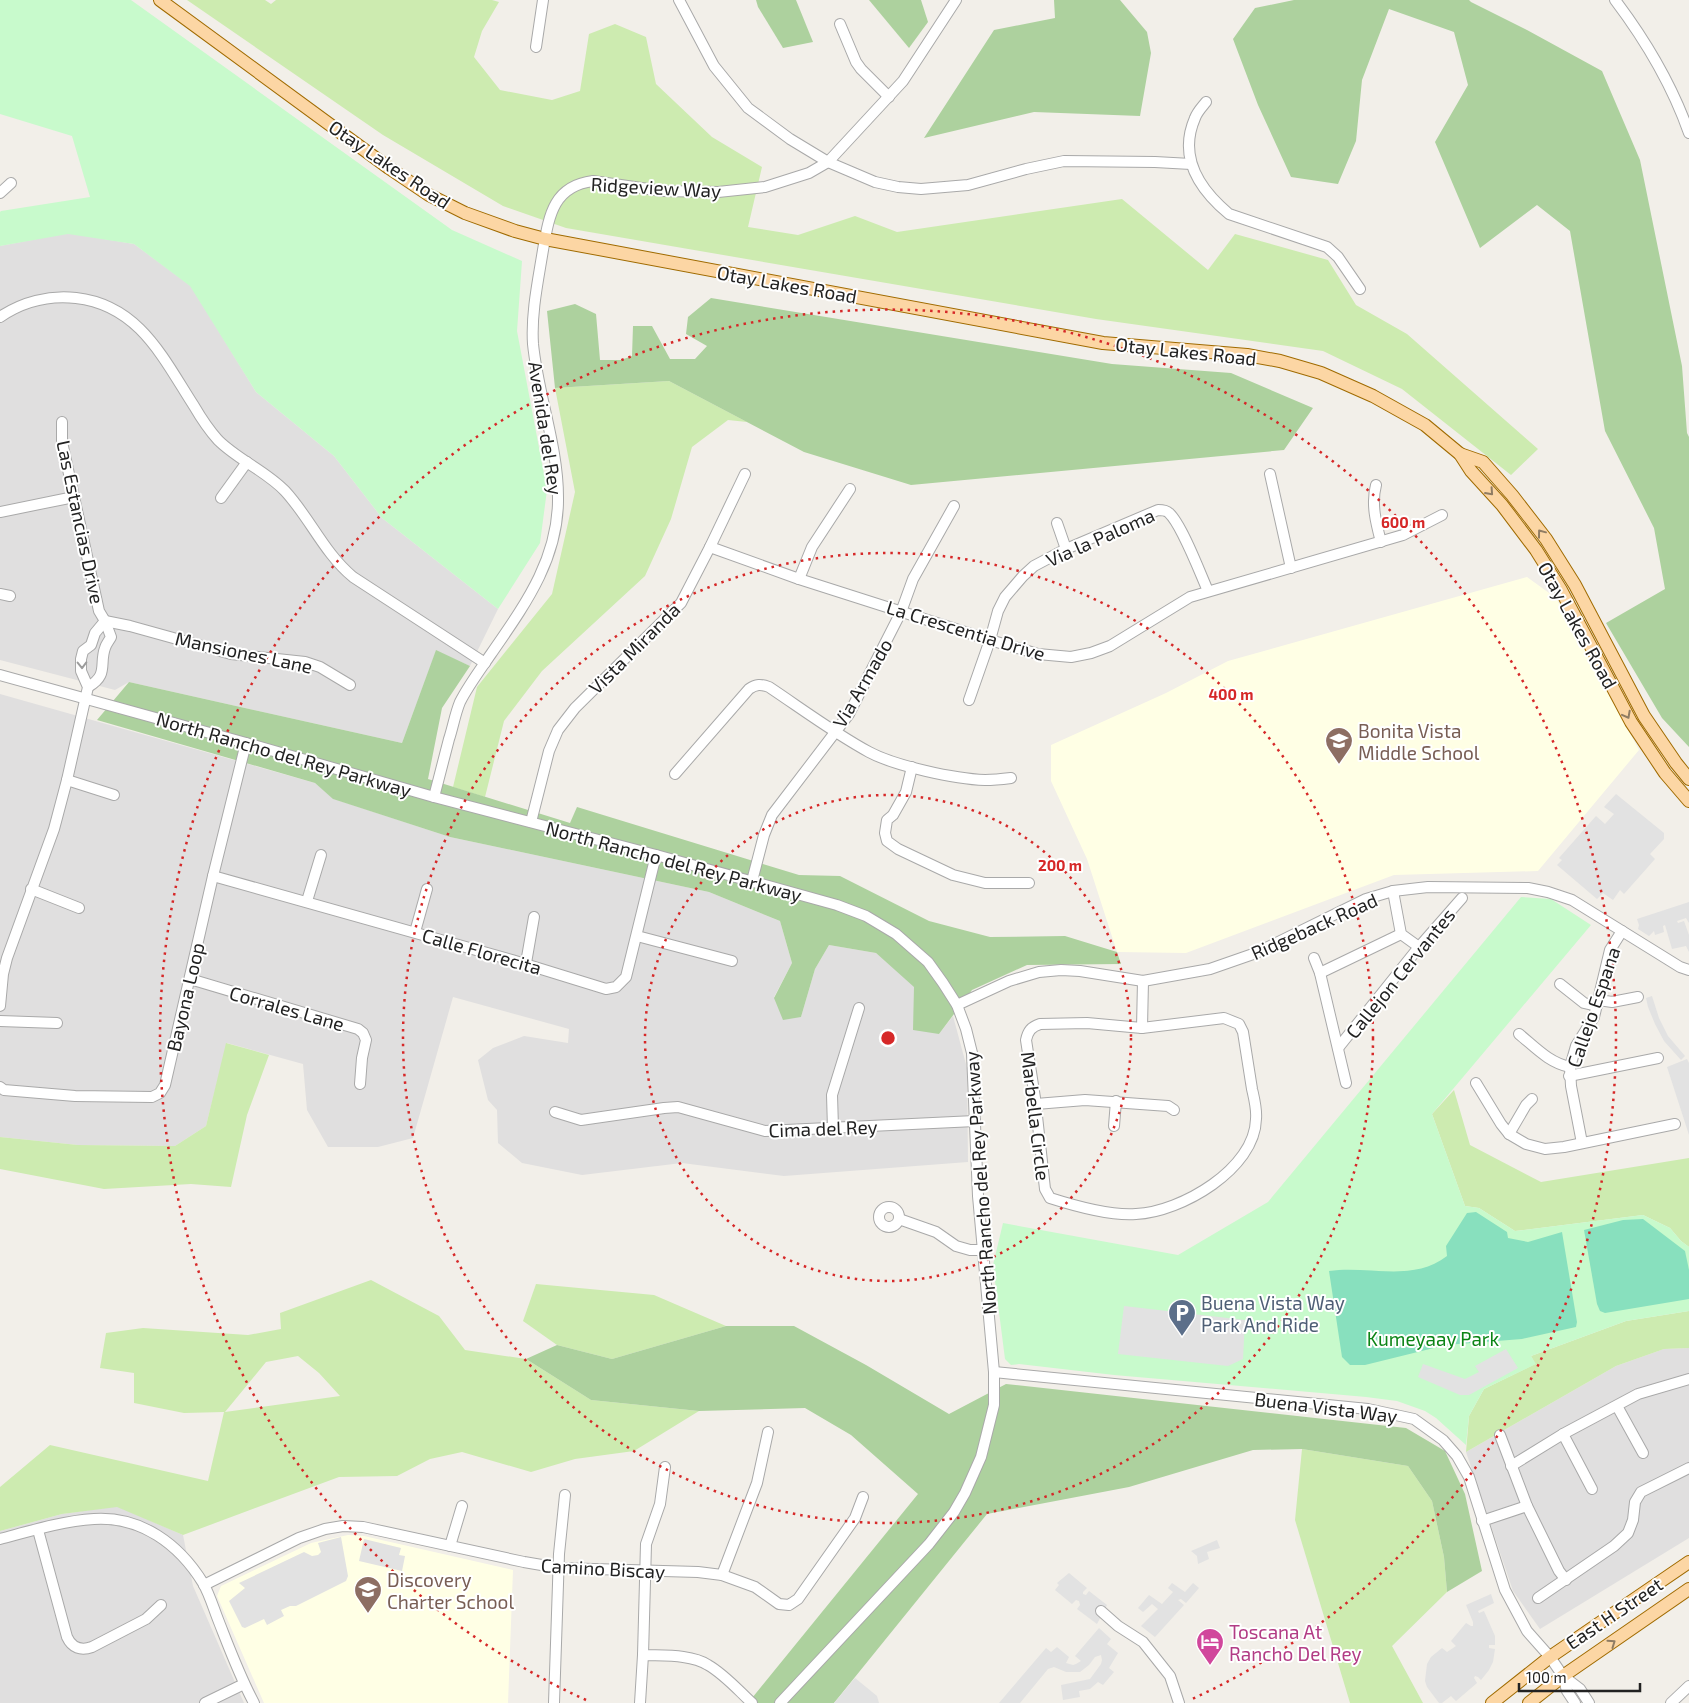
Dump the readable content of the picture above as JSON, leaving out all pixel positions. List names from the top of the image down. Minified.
{"streets":{"main road":["Otay Lakes Road","East H Street"],"street":["Ridgeview Way","Avenida del Rey","Las Estancias Drive","Via la Paloma","La Crescentia Drive","Vista Miranda","Mansiones Lane","Via Armado","North Rancho del Rey Parkway","Ridgeback Road","Calle Florecita","Callejon Cervantes","Bayona Loop","Callejo Espana","Corrales Lane","Marbella Circle","Cima del Rey","Buena Vista Way","Camino Biscay"]},"crossings":[["Otay Lakes Road","Ridgeview Way"],["Otay Lakes Road","Avenida del Rey"],["Ridgeview Way","Avenida del Rey"],["Avenida del Rey","North Rancho del Rey Parkway"],["Las Estancias Drive","Mansiones Lane"],["Las Estancias Drive","North Rancho del Rey Parkway"],["Via la Paloma","La Crescentia Drive"],["La Crescentia Drive","Vista Miranda"],["La Crescentia Drive","Via Armado"],["Vista Miranda","North Rancho del Rey Parkway"],["Via Armado","North Rancho del Rey Parkway"],["North Rancho del Rey Parkway","Ridgeback Road"],["North Rancho del Rey Parkway","Calle Florecita"],["North Rancho del Rey Parkway","Bayona Loop"],["North Rancho del Rey Parkway","Cima del Rey"],["North Rancho del Rey Parkway","Buena Vista Way"],["Ridgeback Road","Callejo Espana"],["Calle Florecita","Bayona Loop"],["Bayona Loop","Corrales Lane"],["Buena Vista Way","East H Street"]],"parks":["Kumeyaay Park"],"places":{"school or university":["Bonita Vista Middle School","Discovery Charter School"],"parking":["Buena Vista Way Park And Ride"],"hotel":["Toscana At Rancho Del Rey"]},"scale_bar":"100 m","rings":["600 m","400 m","200 m"]}
